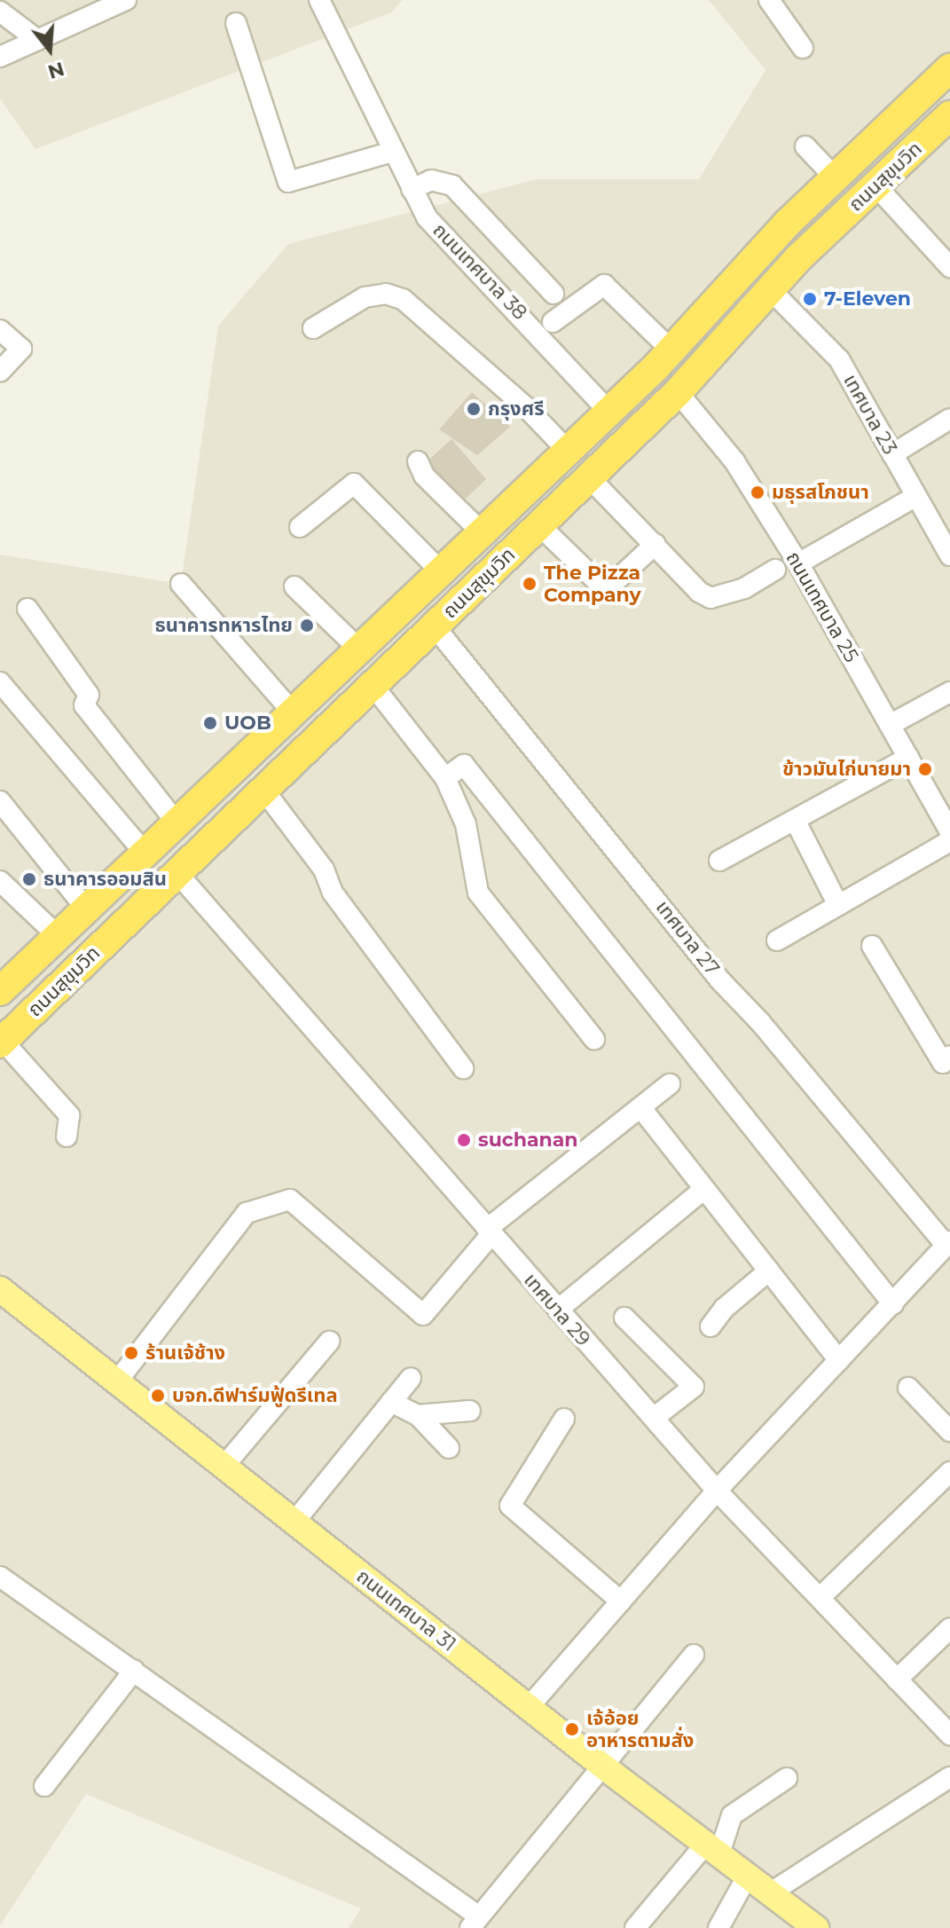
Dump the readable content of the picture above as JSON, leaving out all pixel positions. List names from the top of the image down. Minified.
{"streets":{"highway":["ถนนสุขุมวิท"],"main road":["ถนนเทศบาล 31"],"street":["ถนนเทศบาล 38","เทศบาล 23","ถนนเทศบาล 25","เทศบาล 27","เทศบาล 29"]},"crossings":[["ถนนสุขุมวิท","ถนนเทศบาล 38"],["ถนนสุขุมวิท","เทศบาล 23"],["ถนนสุขุมวิท","ถนนเทศบาล 25"],["ถนนสุขุมวิท","เทศบาล 27"],["ถนนสุขุมวิท","เทศบาล 29"]],"places":["7-Eleven","กรุงศรี","มธุรสโภชนา","The Pizza Company","ธนาคารทหารไทย","UOB","ข้าวมันไก่นายมา","ธนาคารออมสิน","suchanan","ร้านเจ้ช้าง","บจก.ดีฟาร์มฟู้ดรีเทล","เจ้อ้อย อาหารตามสั่ง"],"north":"bottom"}
